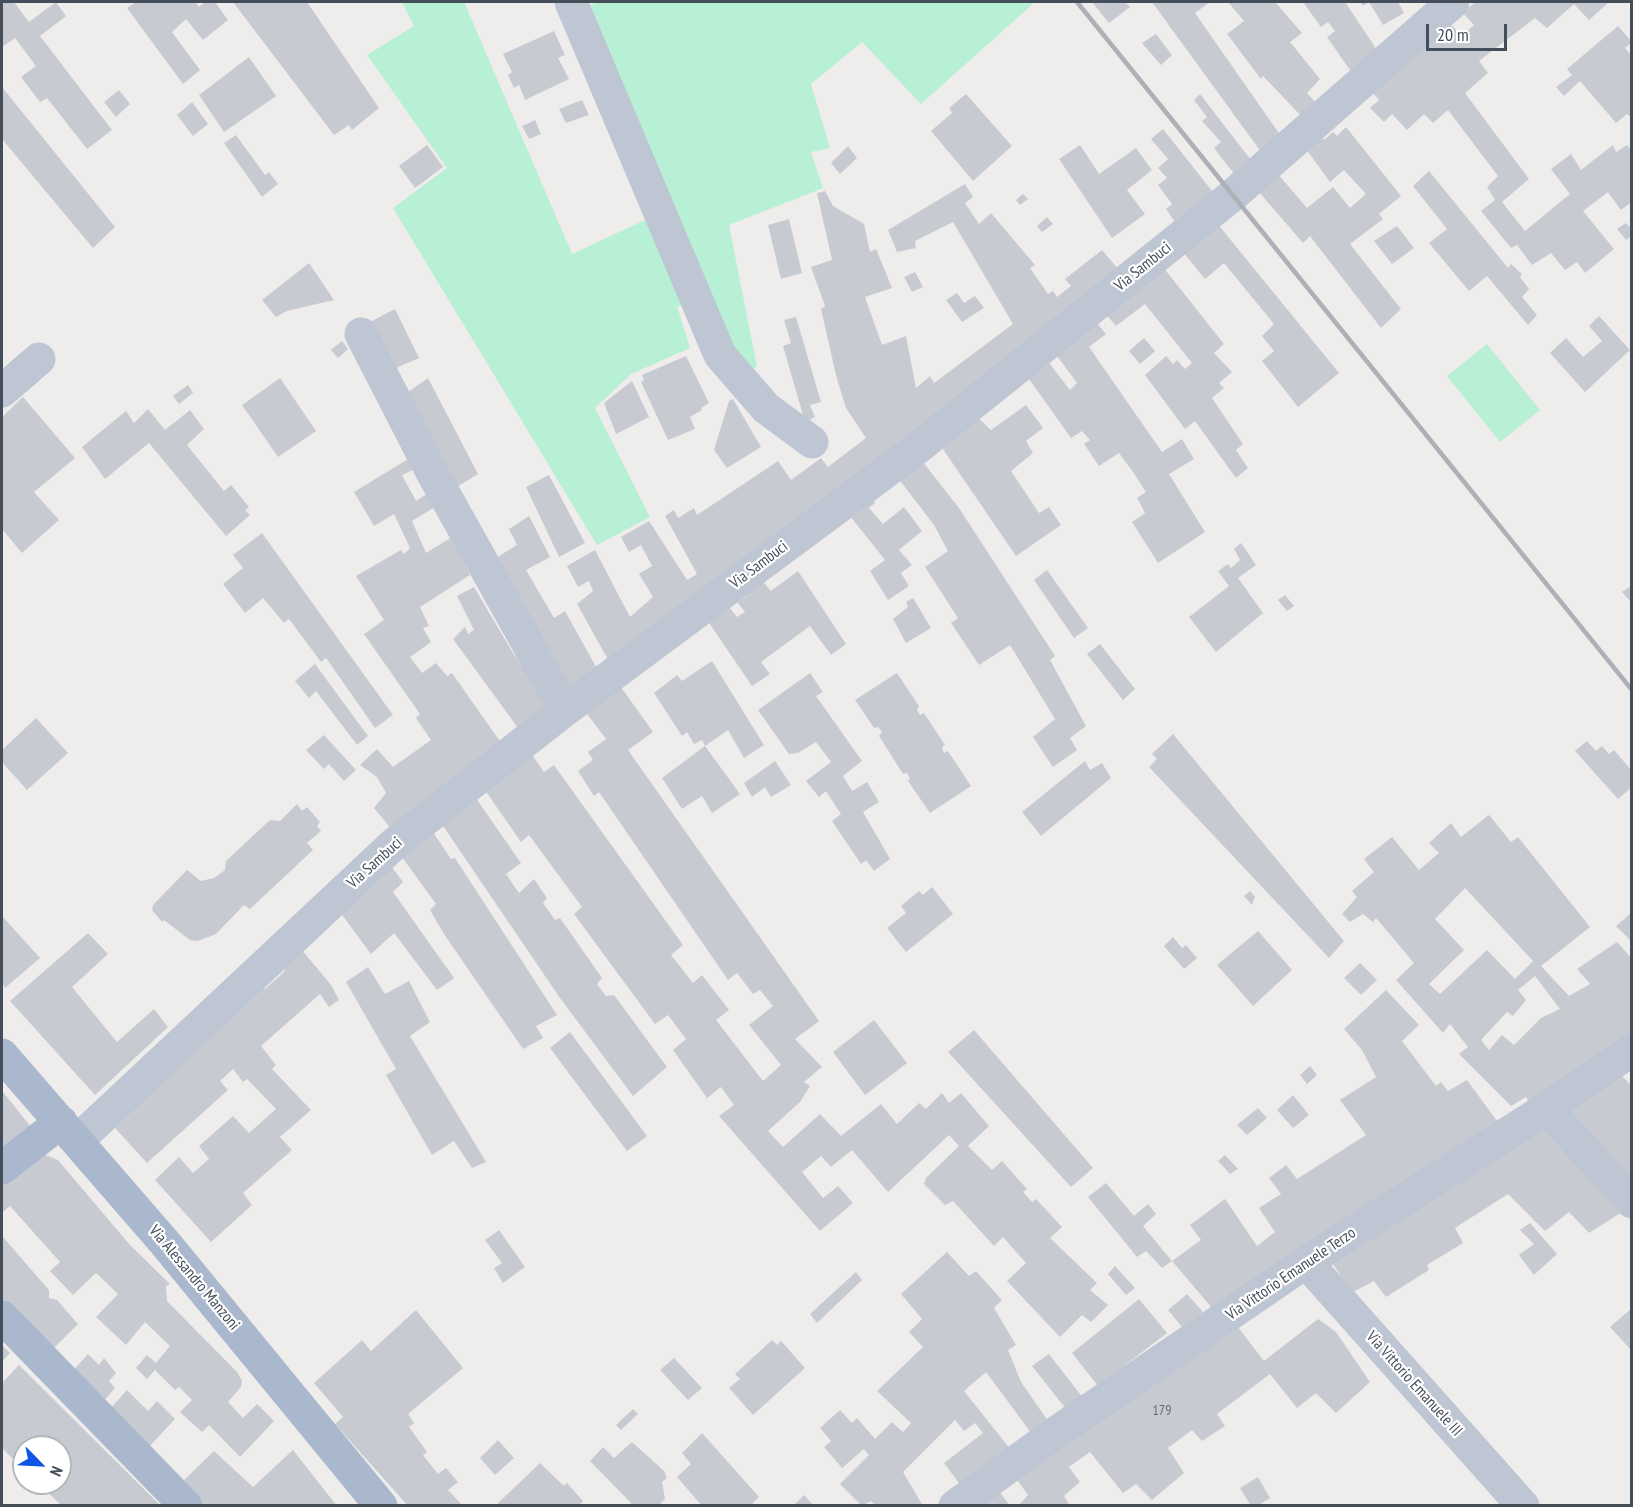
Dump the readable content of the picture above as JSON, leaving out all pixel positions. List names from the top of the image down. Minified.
{"streets":{"main road":["Via Alessandro Manzoni"],"street":["Via Sambuci","Via Vittorio Emanuele Terzo","Via Vittorio Emanuele III"]},"crossings":[["Via Sambuci","Via Alessandro Manzoni"],["Via Vittorio Emanuele Terzo","Via Vittorio Emanuele III"]],"house_numbers":["179"],"scale_bar":"20 m","north":"bottom right"}
